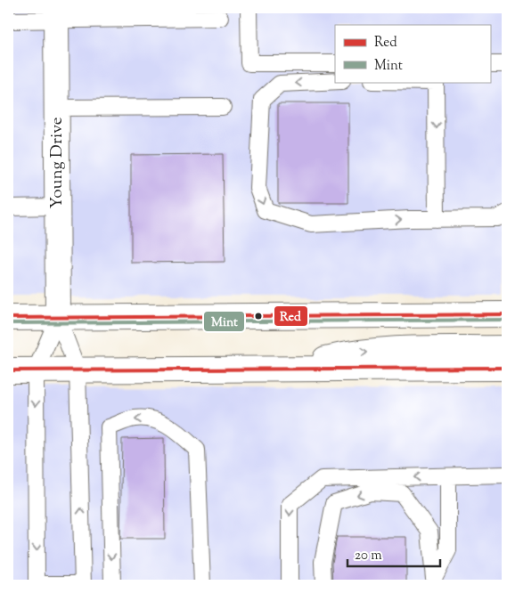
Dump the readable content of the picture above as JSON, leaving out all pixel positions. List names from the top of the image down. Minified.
{"streets":{"main road":["Young Drive"]},"lines":["transit line Red","transit line Mint"],"legend":["Red","Mint"],"scale_bar":"20 m"}
